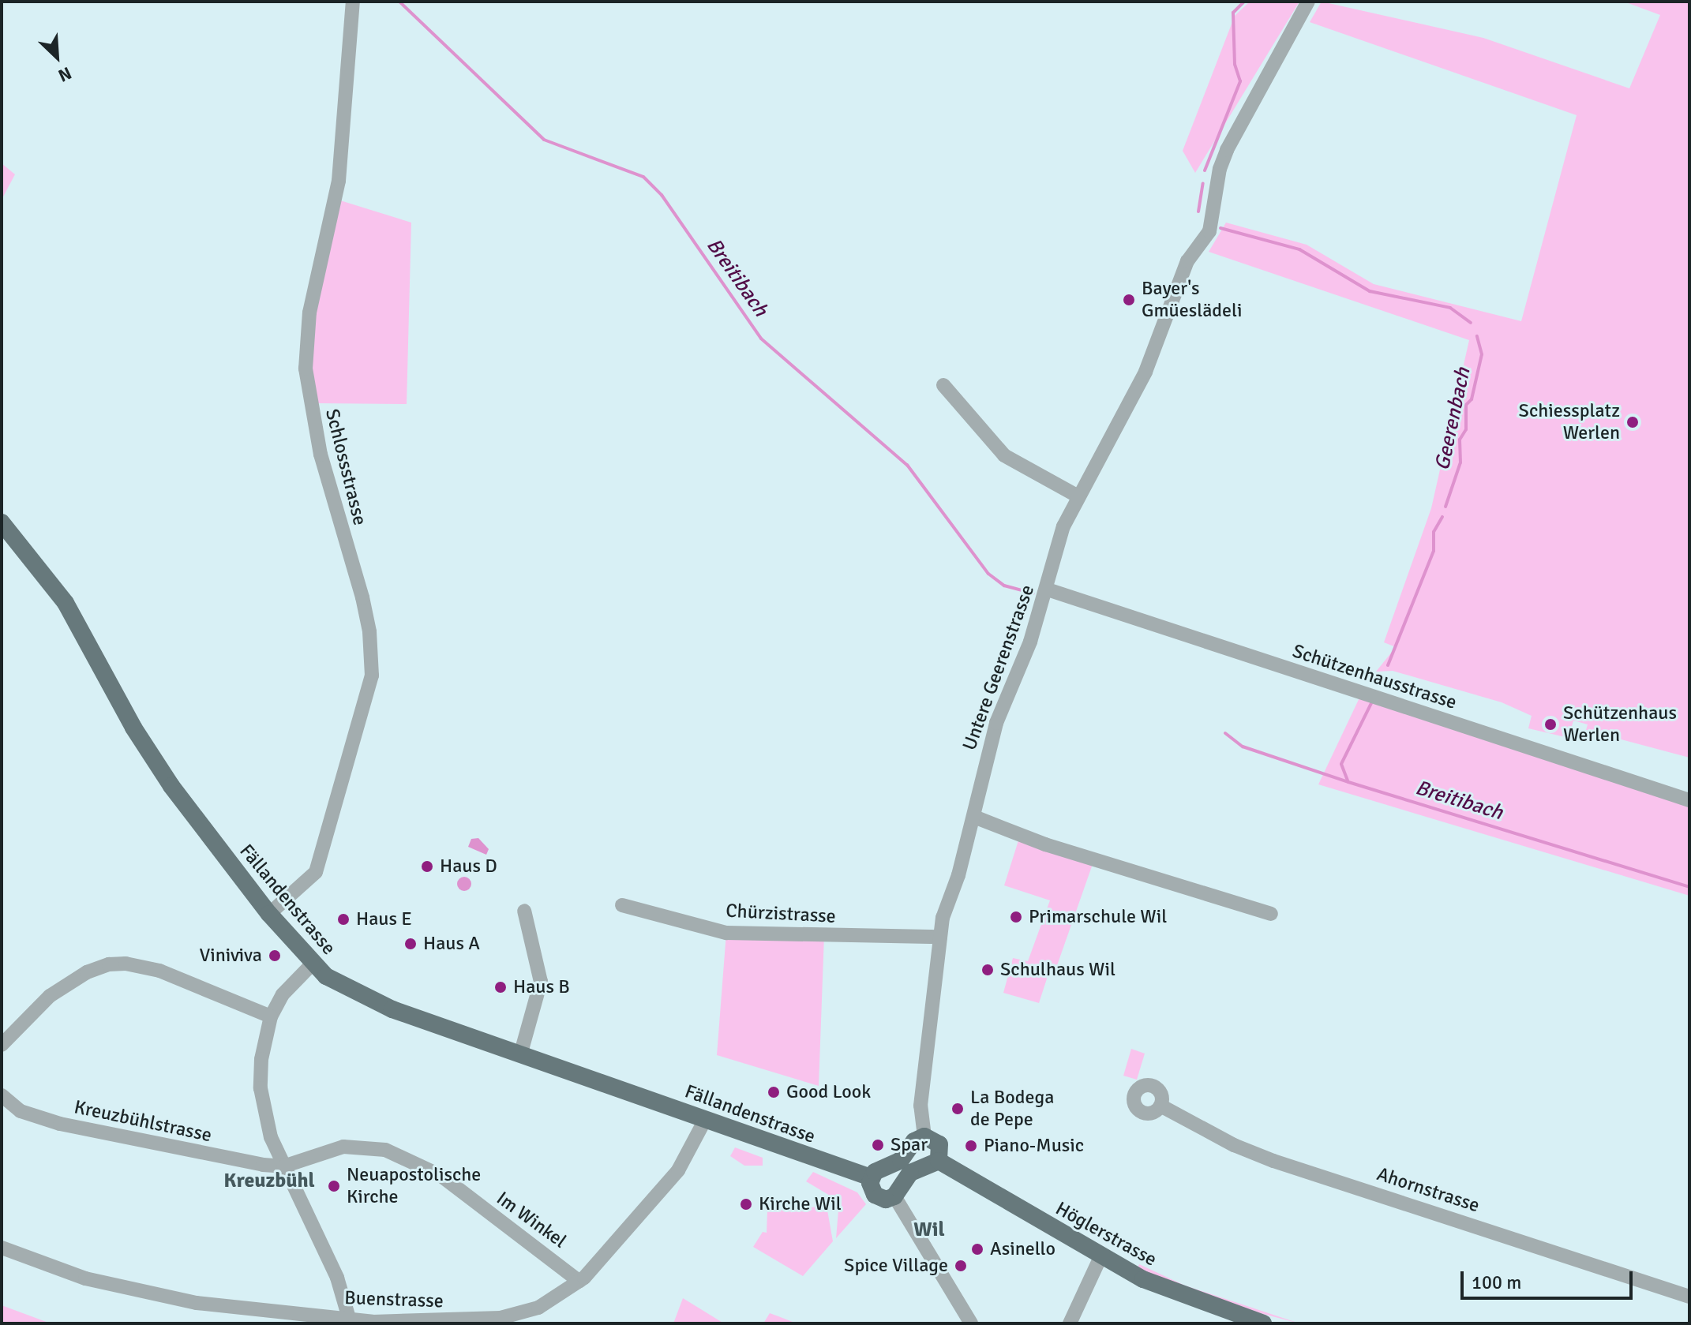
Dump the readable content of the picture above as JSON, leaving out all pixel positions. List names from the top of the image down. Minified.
{"streets":{"main road":["Fällandenstrasse","Höglerstrasse"],"street":["Schlossstrasse","Untere Geerenstrasse","Schützenhausstrasse","Chürzistrasse","Kreuzbühlstrasse","Ahornstrasse","Im Winkel","Buenstrasse"]},"crossings":[["Schlossstrasse","Fällandenstrasse"],["Untere Geerenstrasse","Schützenhausstrasse"],["Untere Geerenstrasse","Chürzistrasse"],["Fällandenstrasse","Buenstrasse"],["Kreuzbühlstrasse","Im Winkel"],["Im Winkel","Buenstrasse"]],"districts":["Kreuzbühl","Wil"],"water":["Breitibach","Geerenbach"],"places":["Bayer's Gmüeslädeli","Schiessplatz Werlen","Schützenhaus Werlen","Haus D","Primarschule Wil","Haus E","Haus A","Viniviva","Schulhaus Wil","Haus B","Good Look","La Bodega de Pepe","Spar","Piano-Music","Neuapostolische Kirche","Kirche Wil","Asinello","Spice Village"],"scale_bar":"100 m","north":"bottom right"}
